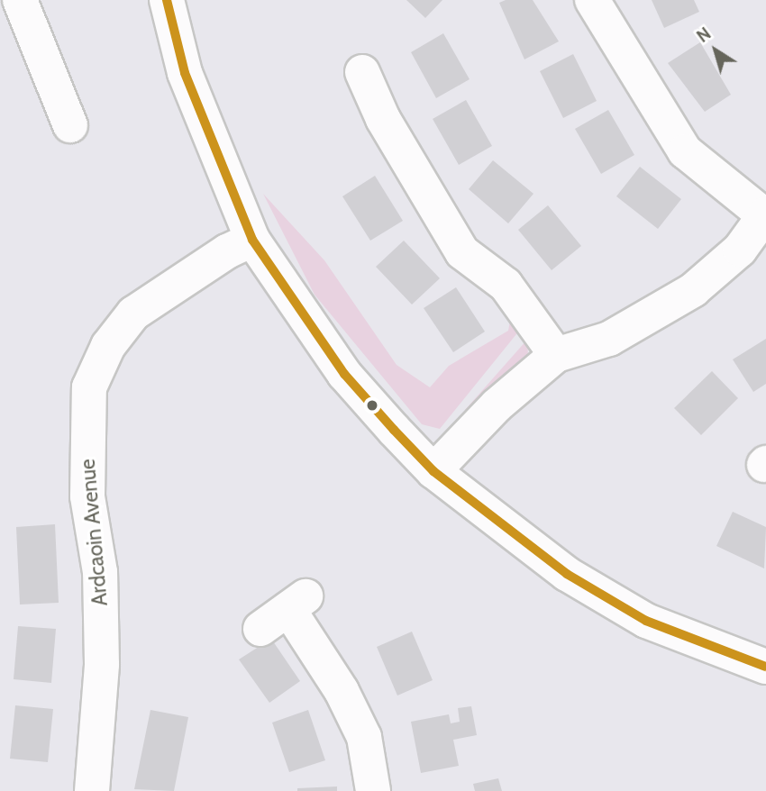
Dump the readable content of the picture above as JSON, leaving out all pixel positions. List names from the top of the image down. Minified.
{"streets":{"street":["Ardcaoin Avenue"]},"north":"top left"}
